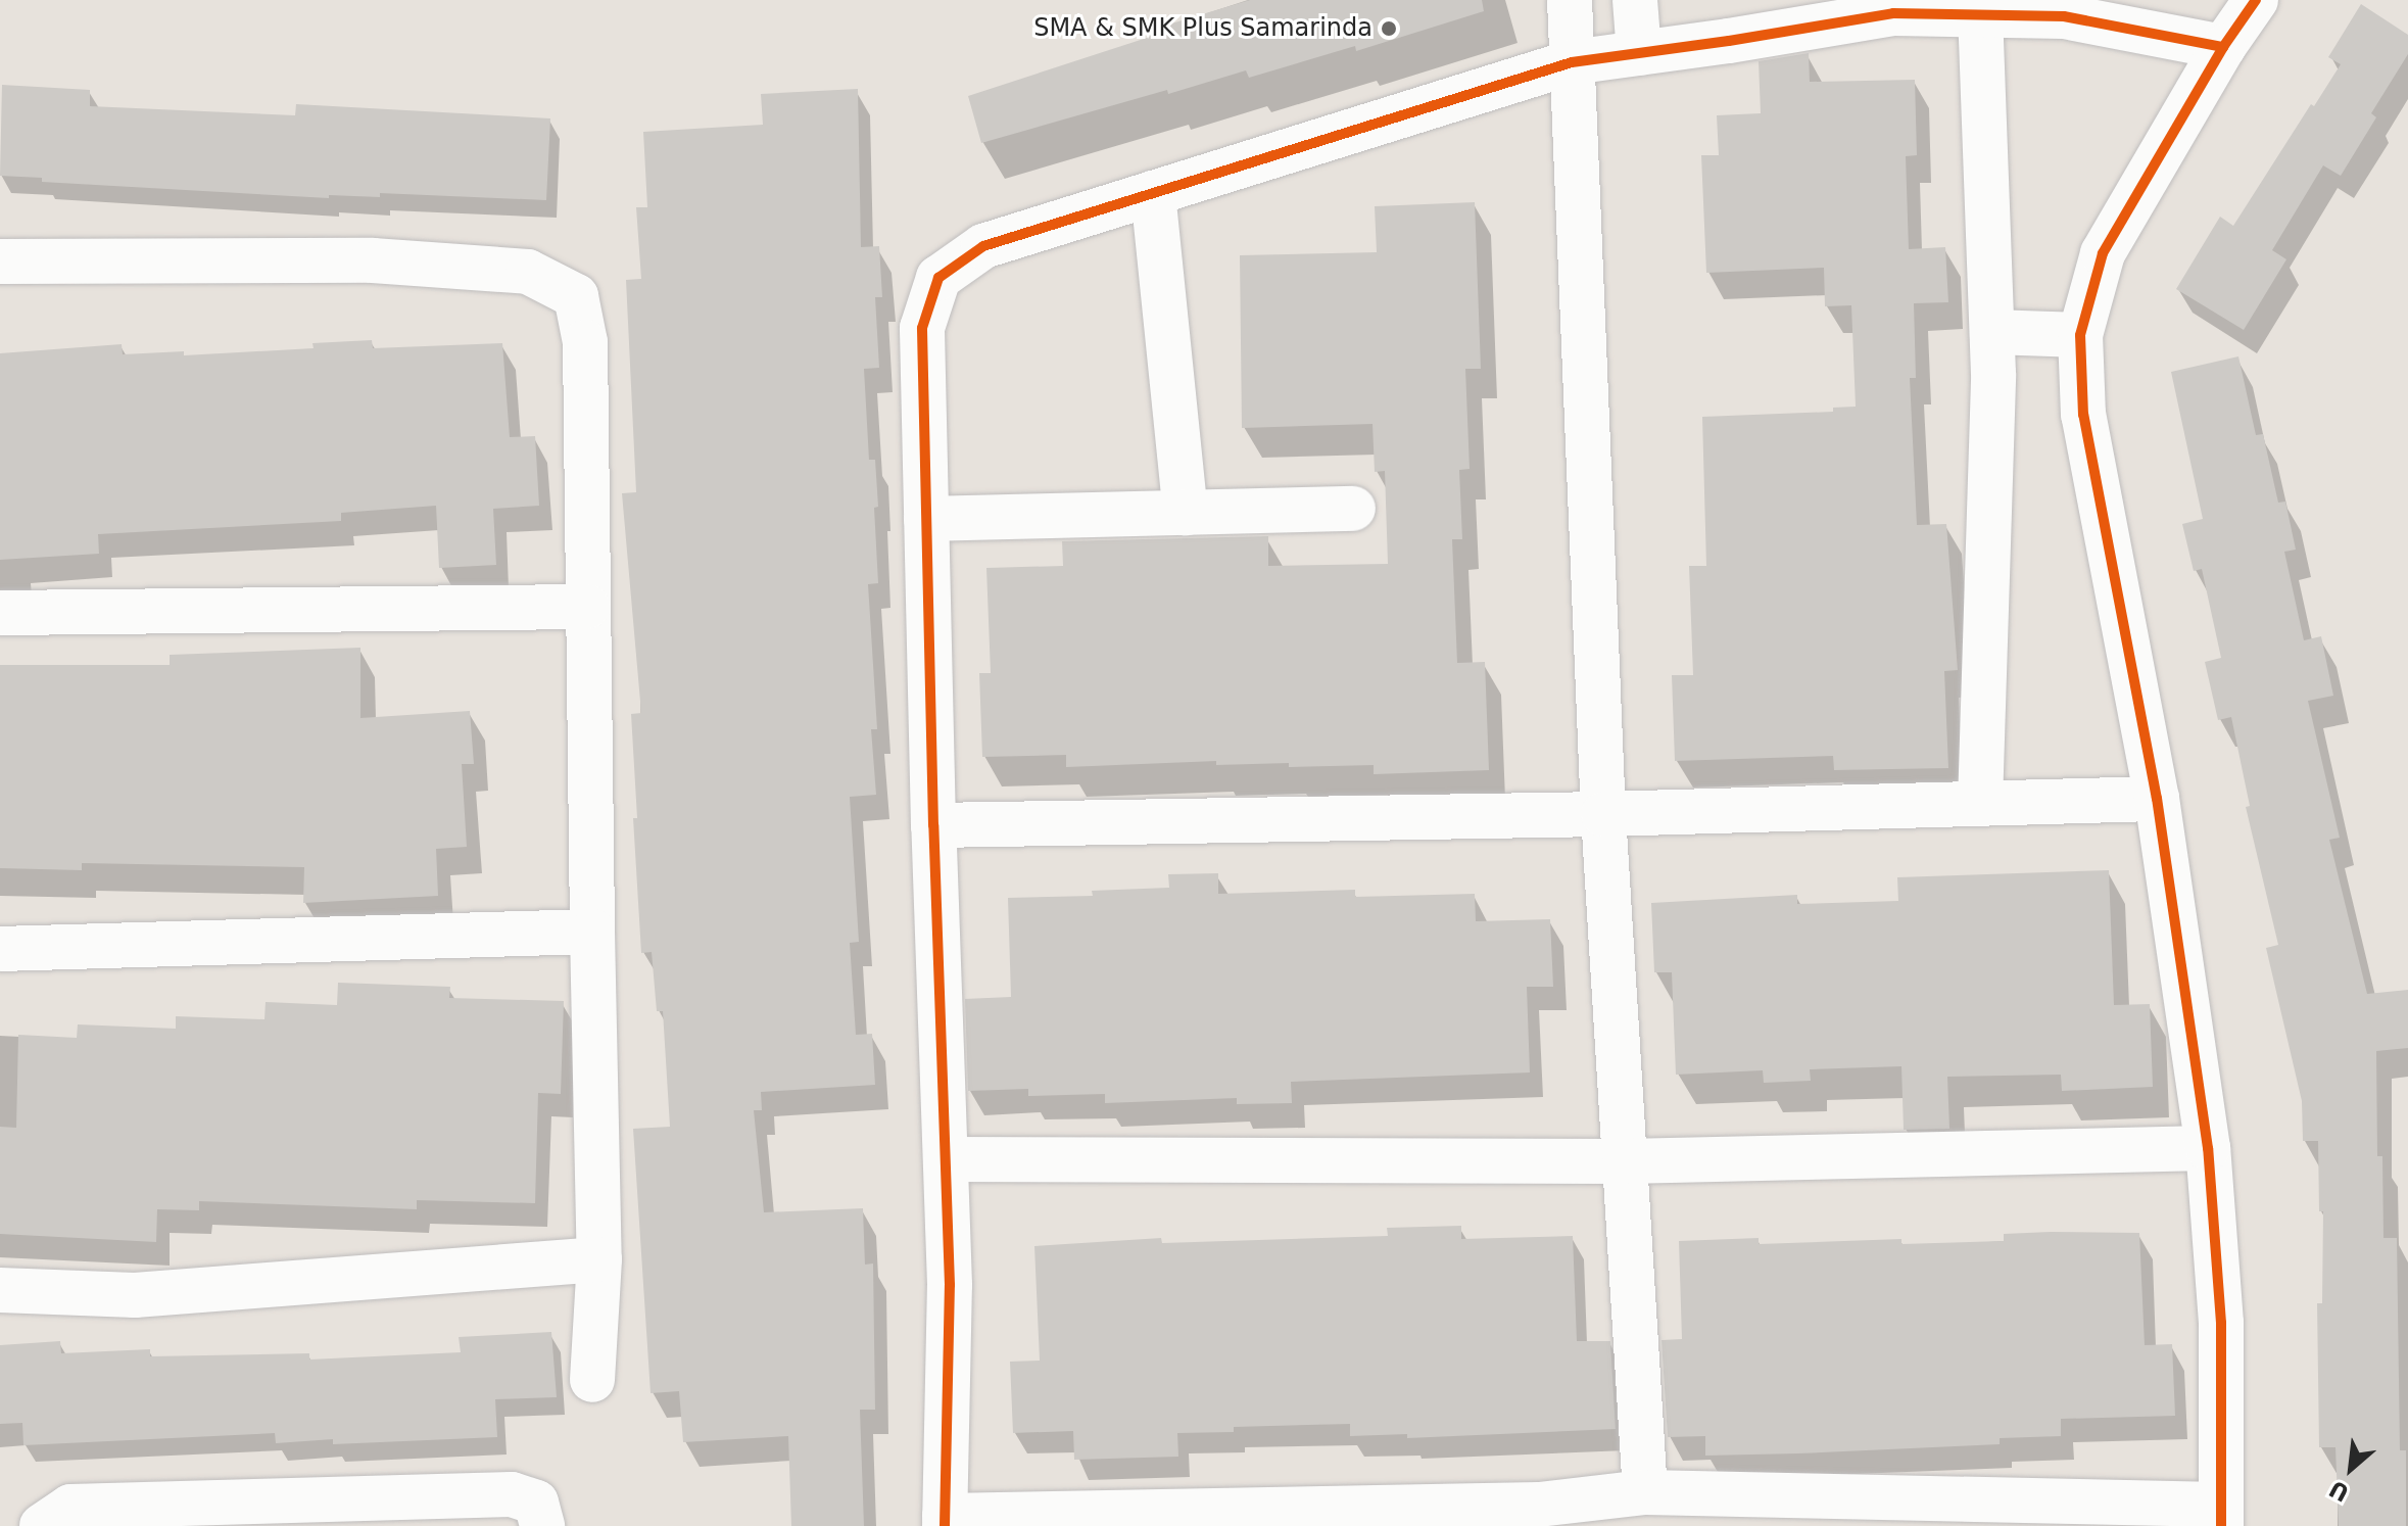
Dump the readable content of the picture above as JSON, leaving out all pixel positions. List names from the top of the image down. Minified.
{"places":["SMA & SMK Plus Samarinda"],"north":"bottom left"}
